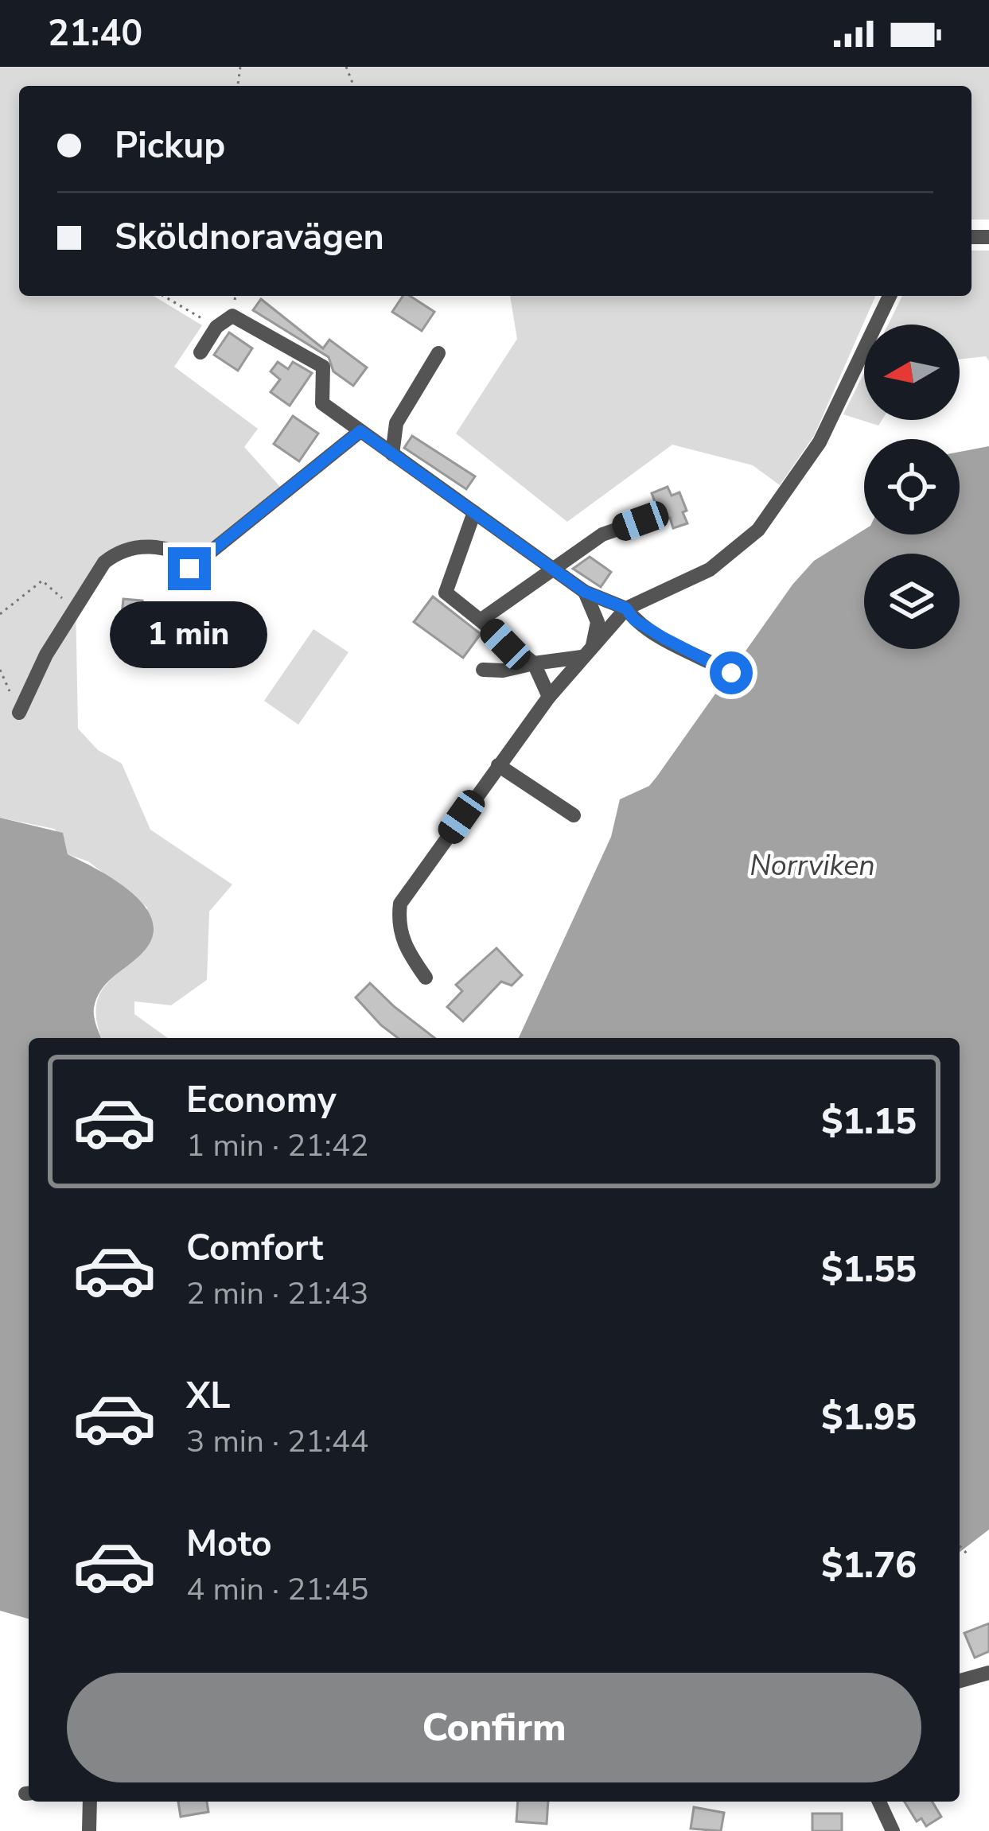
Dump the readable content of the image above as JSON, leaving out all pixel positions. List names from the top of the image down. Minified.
{"water":["Norrviken"],"north":"left","page":{"status":"21:40","banner":["Pickup","Sköldnoravägen"],"bubble":"1 min","list":[{"name":"Economy","note":"1 min · 21:42","value":"$1.15"},{"name":"Comfort","note":"2 min · 21:43","value":"$1.55"},{"name":"XL","note":"3 min · 21:44","value":"$1.95"},{"name":"Moto","note":"4 min · 21:45","value":"$1.76"}],"buttons":"Confirm"}}
